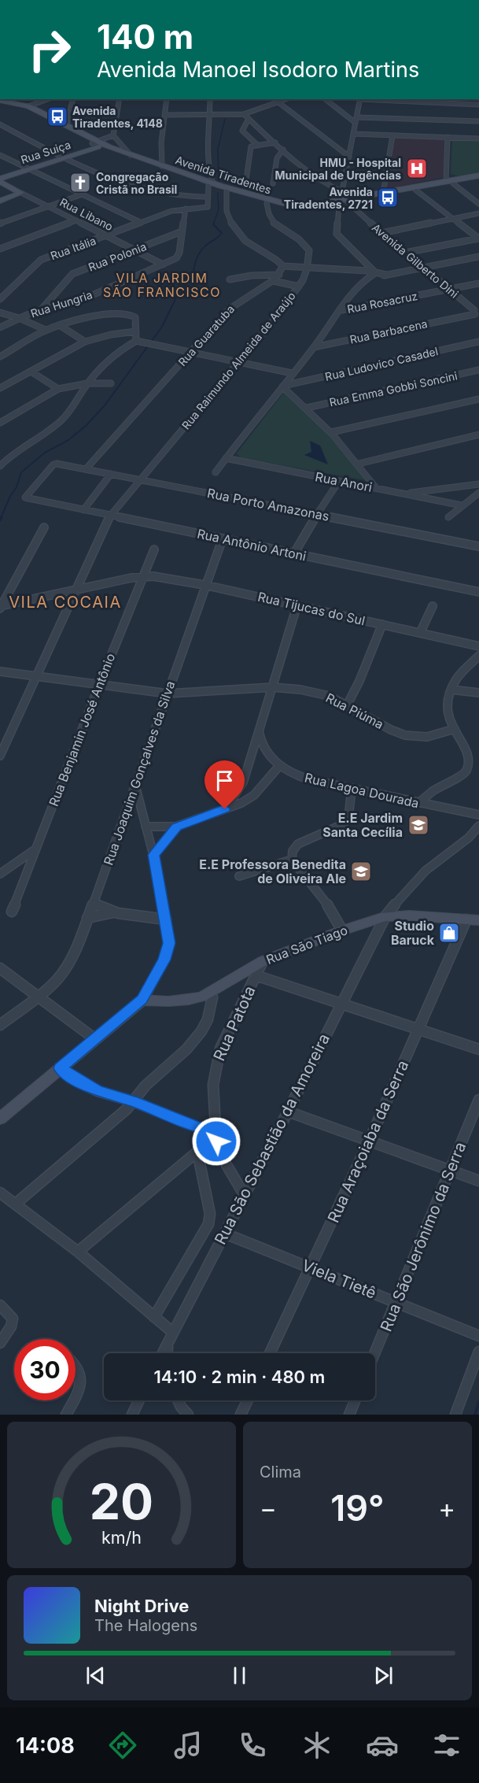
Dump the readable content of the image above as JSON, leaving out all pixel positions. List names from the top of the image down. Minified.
{"streets":{"main road":["Rua Suiça","Avenida Tiradentes","Rua Libano","Rua São Tiago"],"street":["Rua Itália","Rua Polonia","Avenida Gilberto Dini","Rua Rosacruz","Rua Hungria","Rua Barbacena","Rua Guaratuba","Rua Raimundo Almeida de Araújo","Rua Ludovico Casadel","Rua Emma Gobbi Soncini","Rua Anori","Rua Porto Amazonas","Rua Antônio Artoni","Rua Tijucas do Sul","Rua Piúma","Rua Benjamin José Antônio","Rua Joaquim Gonçalves da Silva","Rua Lagoa Dourada","Rua Patota","Rua São Sebastião da Amoreira","Rua Araçoiaba da Serra","Rua São Jerônimo da Serra","Viela Tietê"]},"crossings":[["Rua Suiça","Avenida Tiradentes"],["Avenida Tiradentes","Avenida Gilberto Dini"],["Rua Libano","Rua Itália"],["Rua Libano","Rua Polonia"],["Rua Libano","Rua Hungria"],["Rua Itália","Rua Hungria"],["Rua Polonia","Rua Hungria"],["Avenida Gilberto Dini","Rua Rosacruz"],["Avenida Gilberto Dini","Rua Barbacena"],["Rua Guaratuba","Rua Porto Amazonas"],["Rua Raimundo Almeida de Araújo","Rua Porto Amazonas"],["Rua Raimundo Almeida de Araújo","Rua Antônio Artoni"],["Rua Raimundo Almeida de Araújo","Rua Piúma"],["Rua Porto Amazonas","Rua Antônio Artoni"],["Rua Antônio Artoni","Rua Joaquim Gonçalves da Silva"],["Rua Tijucas do Sul","Rua Benjamin José Antônio"],["Rua Tijucas do Sul","Rua Joaquim Gonçalves da Silva"],["Rua Piúma","Rua Benjamin José Antônio"],["Rua Piúma","Rua Joaquim Gonçalves da Silva"],["Rua São Tiago","Rua Patota"],["Rua São Tiago","Rua São Sebastião da Amoreira"],["Rua São Tiago","Rua Araçoiaba da Serra"],["Rua Patota","Rua São Sebastião da Amoreira"],["Rua São Sebastião da Amoreira","Viela Tietê"],["Rua Araçoiaba da Serra","Viela Tietê"],["Rua São Jerônimo da Serra","Viela Tietê"]],"districts":["VILA JARDIM SÃO FRANCISCO","VILA COCAIA"],"places":{"bus stop":["Avenida Tiradentes, 4148","Avenida Tiradentes, 2721"],"hospital":["HMU - Hospital Municipal de Urgências"],"church":["Congregação Cristã no Brasil"],"school or university":["E.E Jardim Santa Cecília","E.E Professora Benedita de Oliveira Ale"],"shop":["Studio Baruck"]},"page":{"turn":["140 m","Avenida Manoel Isodoro Martins"],"limit":"30","trip":"14:10 · 2 min · 480 m","tile":"Clima","heat":["−","19°","+"],"song":["Night Drive","The Halogens"],"tabs":"14:08","gauge":["20","km/h"]}}
